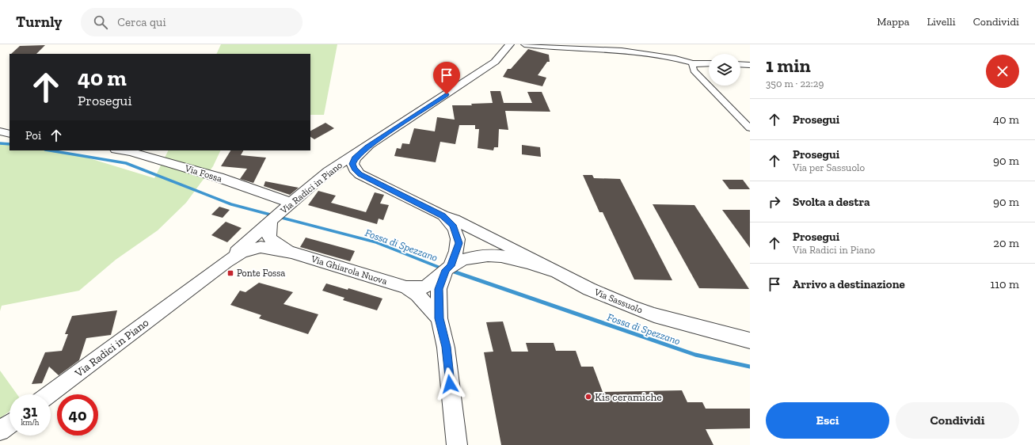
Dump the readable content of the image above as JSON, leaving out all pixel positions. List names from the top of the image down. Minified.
{"streets":{"street":["Via Fossa","Via Radici in Piano","Via Ghiarola Nuova","Via Sassuolo"]},"crossings":[["Via Fossa","Via Radici in Piano"]],"water":["Fossa di Spezzano"],"places":{"transit":["Ponte Fossa"],"other":["Kis ceramiche"]},"page":{"header":"Turnly","search":"Cerca qui","nav":["Mappa","Livelli","Condividi"],"heading":["1 min","350 m · 22:29"],"turn":["40 m","Prosegui"],"list":[{"name":"Prosegui","value":"40 m"},{"name":"Prosegui","note":"Via per Sassuolo","value":"90 m"},{"name":"Svolta a destra","value":"90 m"},{"name":"Prosegui","note":"Via Radici in Piano","value":"20 m"},{"name":"Arrivo a destinazione","value":"110 m"}],"then":"Poi","speed":"31 km/h","limit":"40","buttons":["Esci","Condividi"]}}
